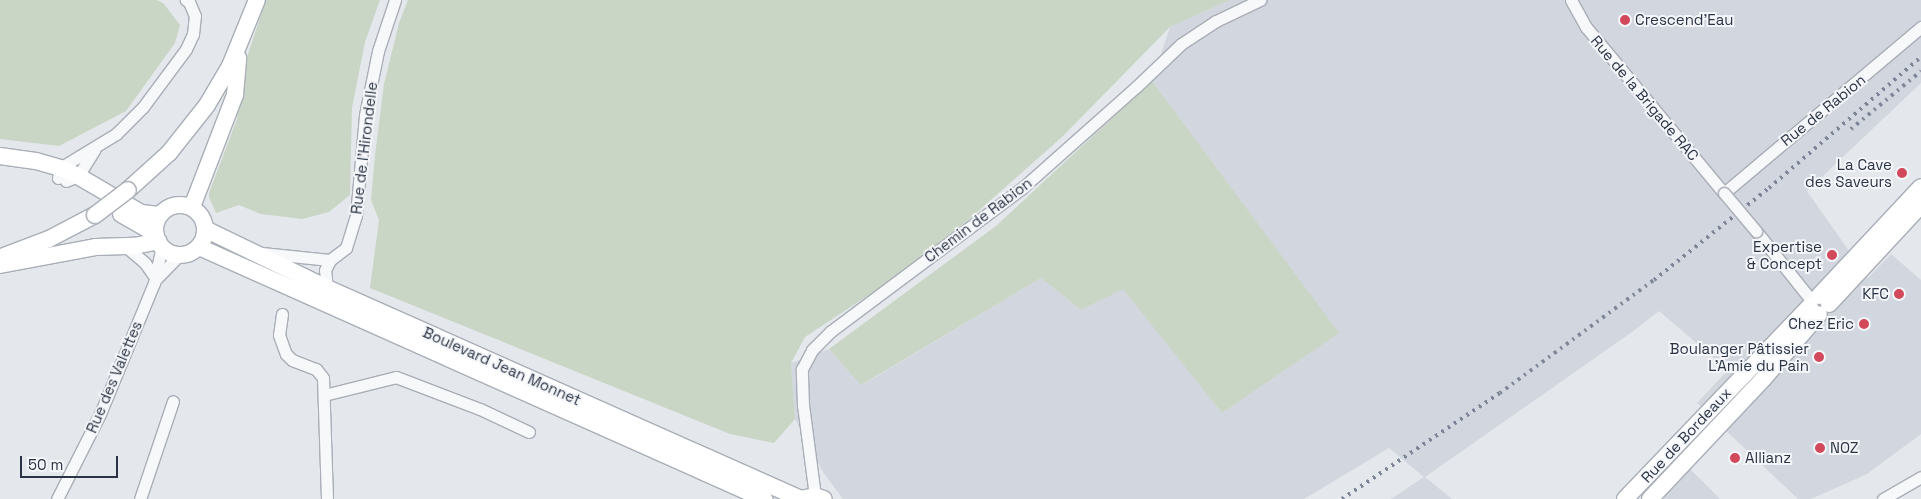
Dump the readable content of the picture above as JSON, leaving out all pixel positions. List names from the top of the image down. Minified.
{"streets":{"main road":["Boulevard Jean Monnet","Rue de Bordeaux"],"street":["Rue de la Brigade RAC","Rue de Rabion","Rue de l'Hirondelle","Chemin de Rabion","Rue des Valettes"]},"crossings":[["Rue de la Brigade RAC","Rue de Rabion"],["Rue de la Brigade RAC","Rue de Bordeaux"],["Chemin de Rabion","Boulevard Jean Monnet"],["Boulevard Jean Monnet","Rue des Valettes"]],"places":["Crescend'Eau","La Cave des Saveurs","Expertise & Concept","KFC","Chez Eric","Boulanger Pâtissier L'Amie du Pain","NOZ","Allianz"],"scale_bar":"50 m"}
